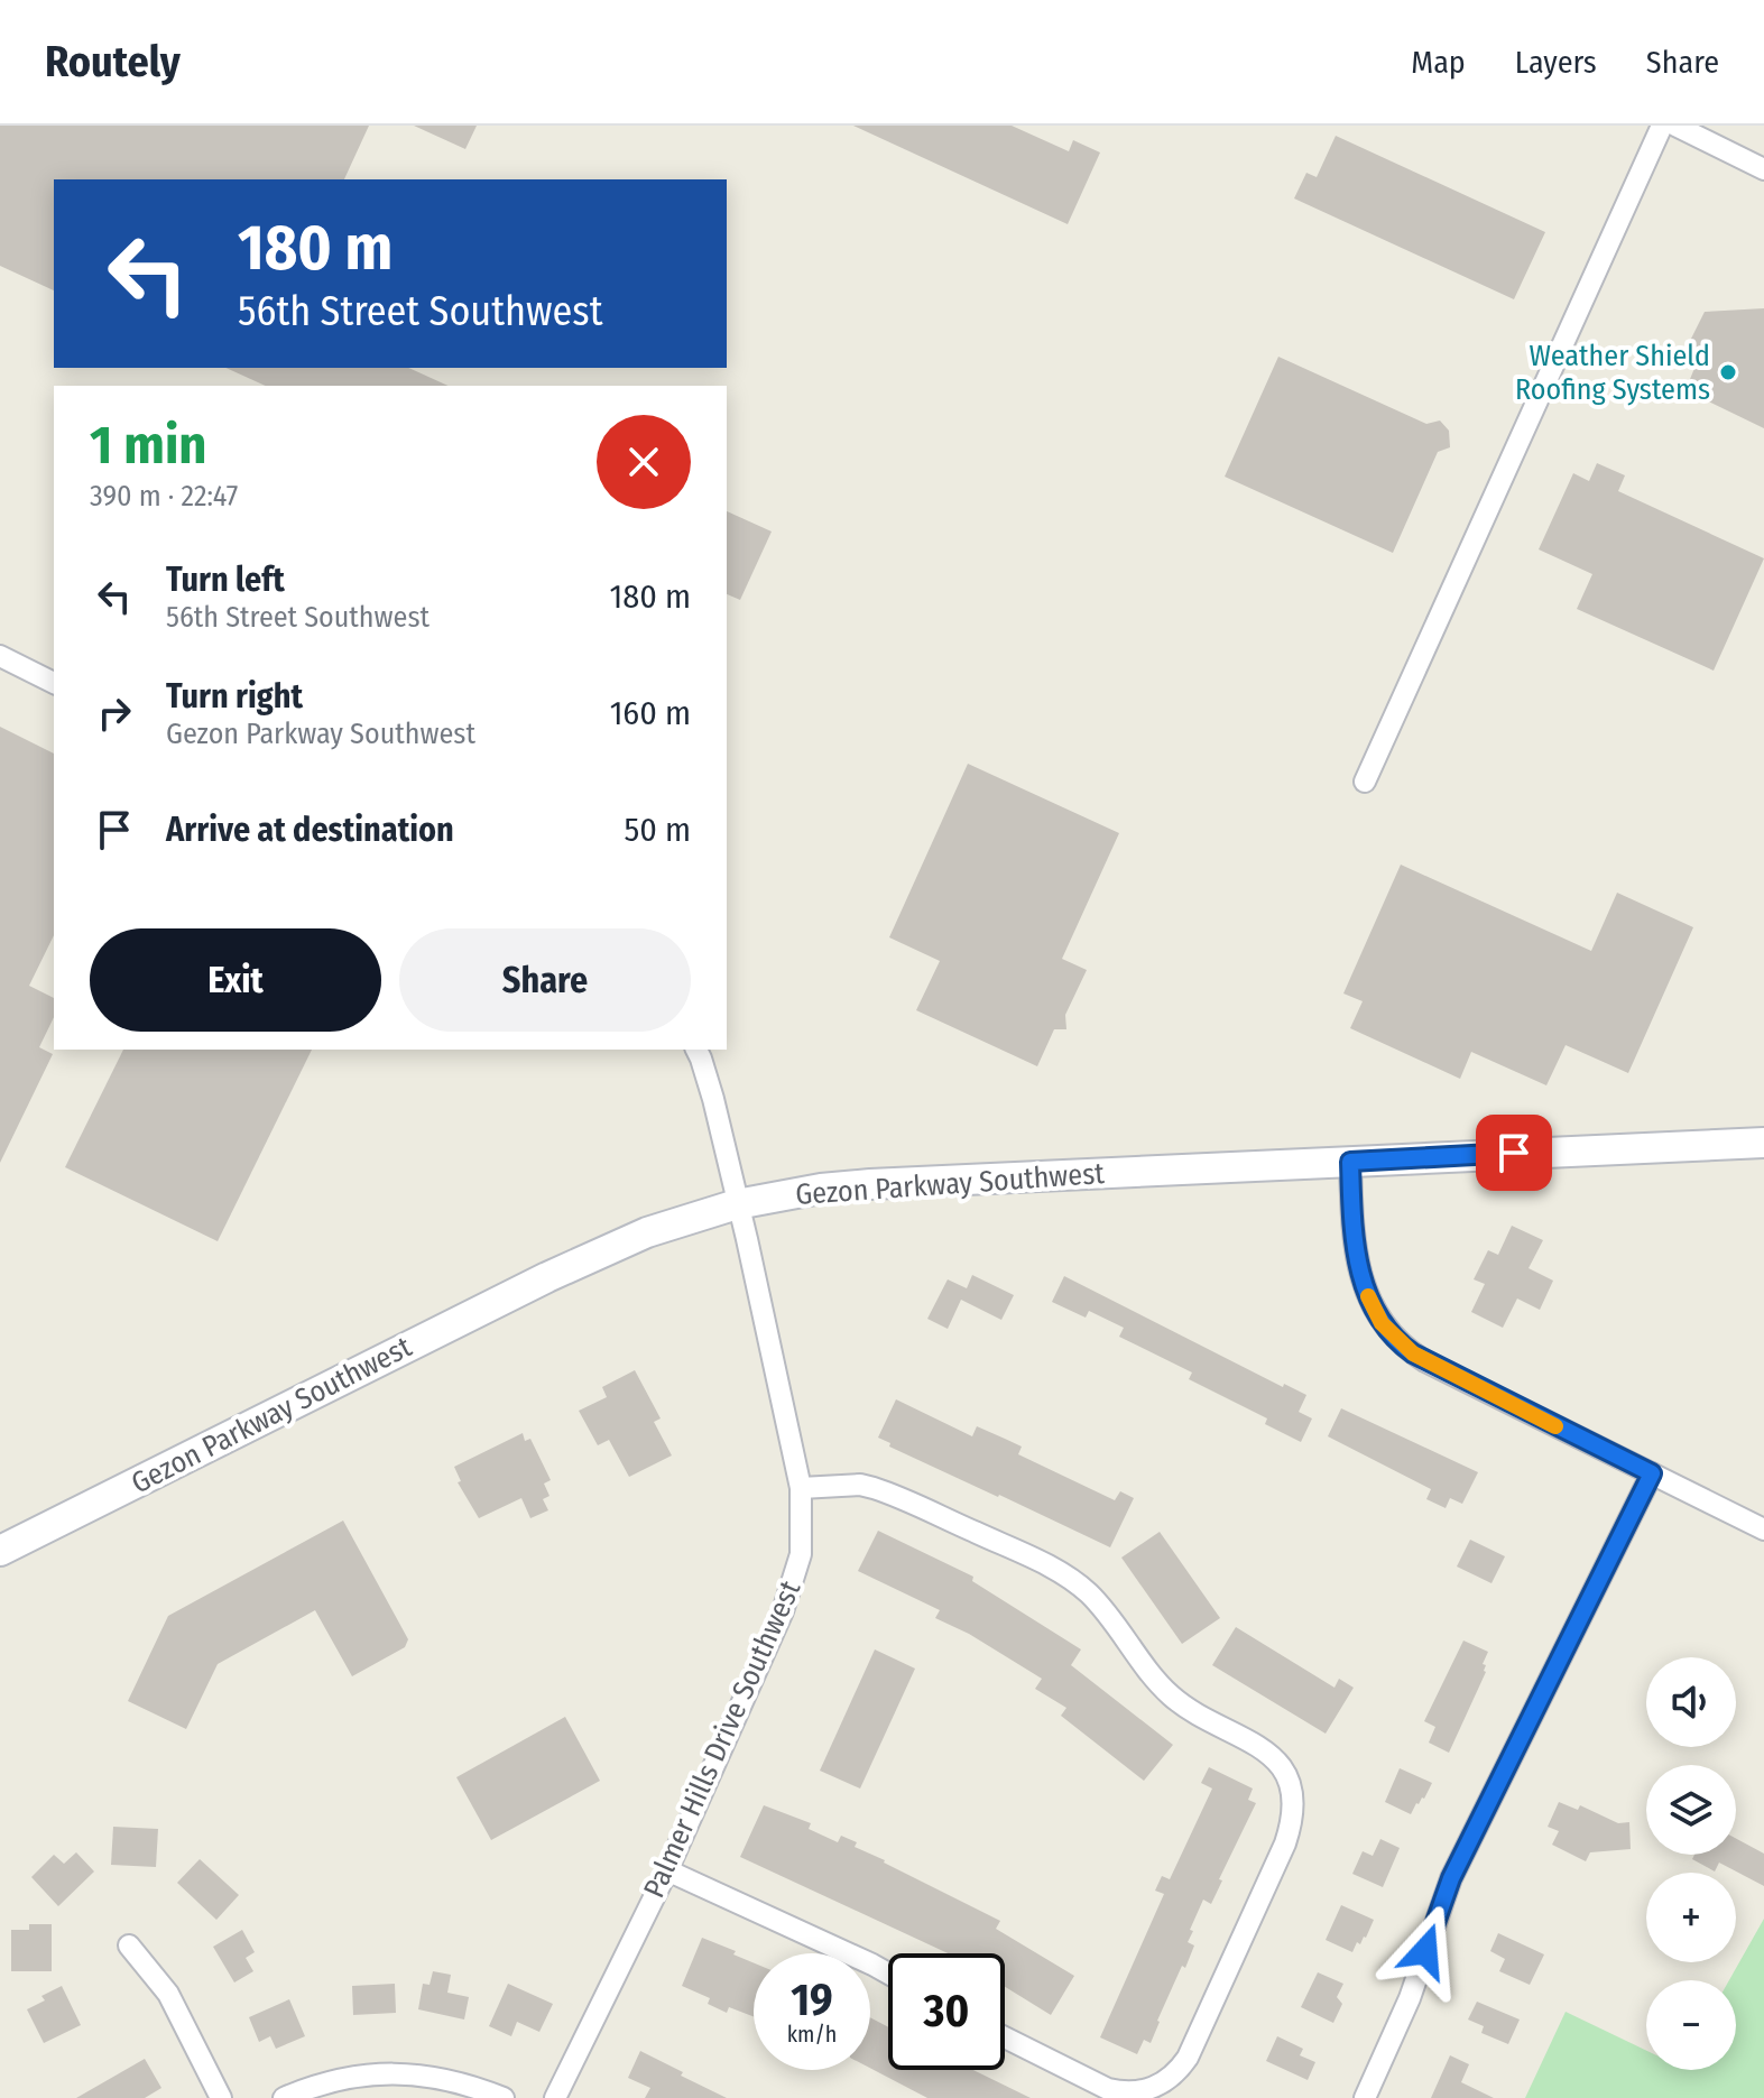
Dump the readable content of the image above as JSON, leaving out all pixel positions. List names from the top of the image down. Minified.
{"streets":{"main road":["Gezon Parkway Southwest"],"street":["Palmer Hills Drive Southwest"]},"crossings":[["Gezon Parkway Southwest","Palmer Hills Drive Southwest"]],"places":["Weather Shield Roofing Systems"],"page":{"header":"Routely","nav":["Map","Layers","Share"],"turn":["180 m","56th Street Southwest"],"heading":["1 min","390 m · 22:47"],"list":[{"name":"Turn left","note":"56th Street Southwest","value":"180 m"},{"name":"Turn right","note":"Gezon Parkway Southwest","value":"160 m"},{"name":"Arrive at destination","value":"50 m"}],"buttons":["Exit","Share"],"map_buttons":["+","−"],"speed":"19 km/h","limit":"30"}}
